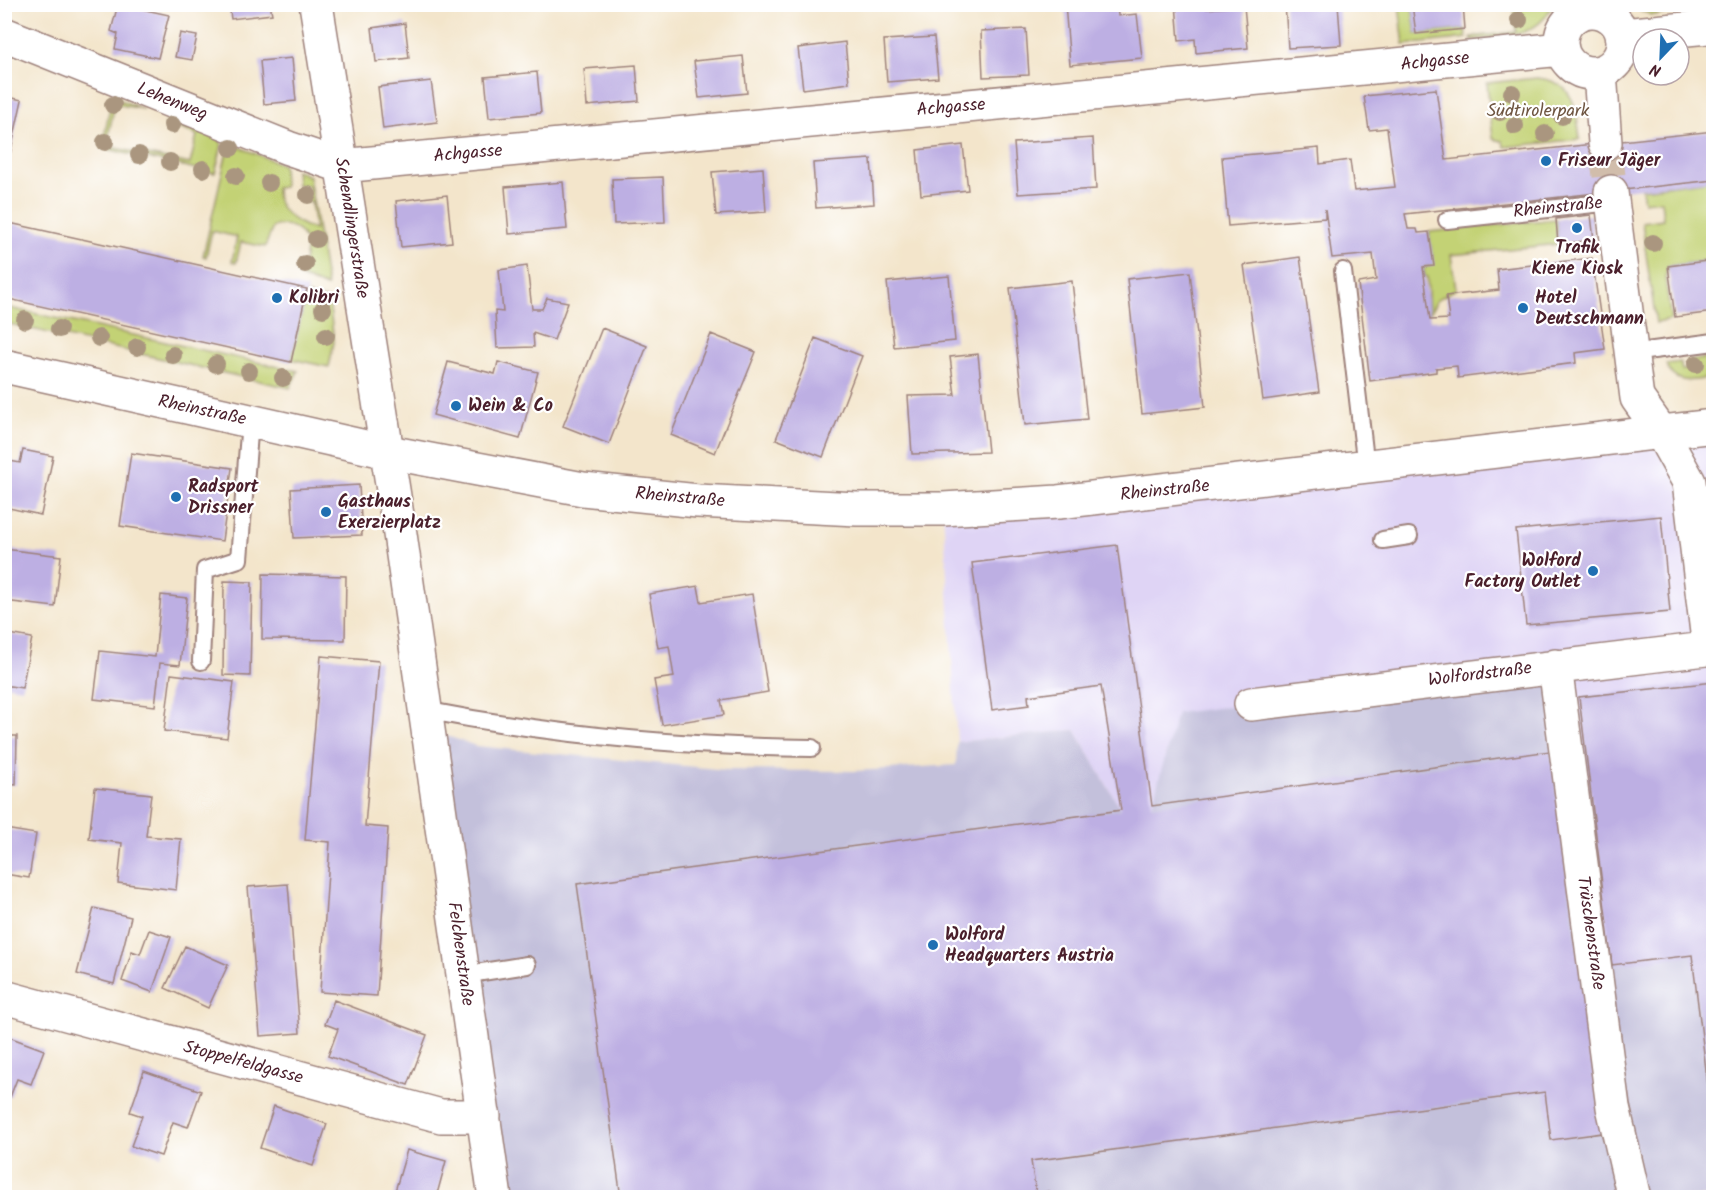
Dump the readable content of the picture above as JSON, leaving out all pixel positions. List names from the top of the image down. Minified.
{"streets":{"street":["Achgasse","Lehenweg","Rheinstraße","Schendlingerstraße","Wolfordstraße","Trüschenstraße","Felchenstraße","Stoppelfeldgasse"]},"crossings":[["Achgasse","Lehenweg"],["Achgasse","Schendlingerstraße"],["Lehenweg","Schendlingerstraße"],["Rheinstraße","Schendlingerstraße"],["Rheinstraße","Felchenstraße"],["Schendlingerstraße","Felchenstraße"],["Wolfordstraße","Trüschenstraße"],["Felchenstraße","Stoppelfeldgasse"]],"parks":["Südtirolerpark"],"places":["Friseur Jäger","Trafik Kiene Kiosk","Kolibri","Hotel Deutschmann","Wein & Co","Radsport Drissner","Gasthaus Exerzierplatz","Wolford Factory Outlet","Wolford Headquarters Austria"],"north":"bottom left"}
